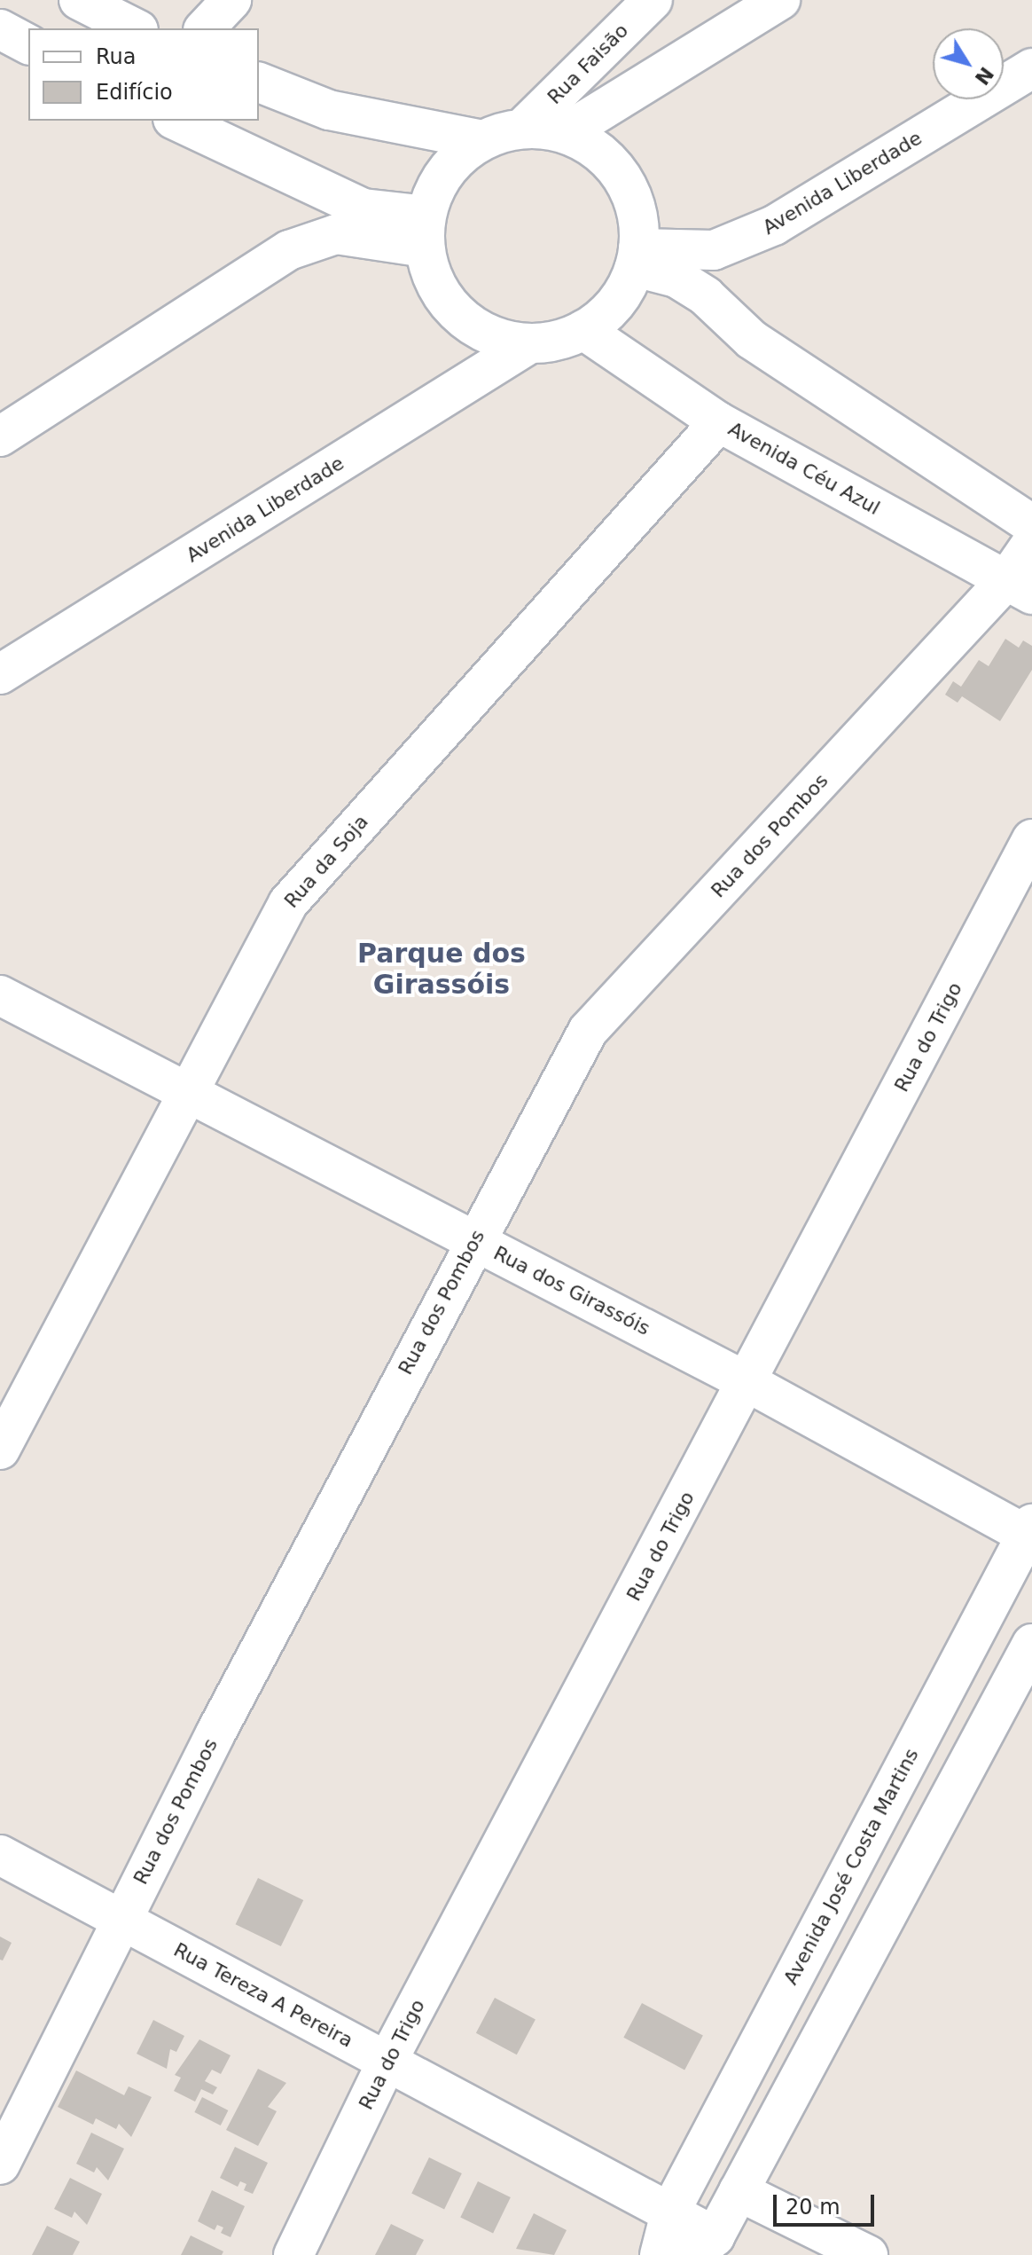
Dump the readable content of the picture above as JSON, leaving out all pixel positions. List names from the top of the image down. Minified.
{"streets":{"street":["Rua Faisão","Avenida Liberdade","Avenida Céu Azul","Rua dos Pombos","Rua da Soja","Rua do Trigo","Rua dos Girassóis","Avenida José Costa Martins","Rua Tereza A Pereira"]},"crossings":[["Rua Faisão","Avenida Liberdade"],["Rua Faisão","Avenida Céu Azul"],["Avenida Liberdade","Avenida Céu Azul"],["Avenida Céu Azul","Rua dos Pombos"],["Avenida Céu Azul","Rua da Soja"],["Rua dos Pombos","Rua dos Girassóis"],["Rua dos Pombos","Rua Tereza A Pereira"],["Rua da Soja","Rua dos Girassóis"],["Rua do Trigo","Rua dos Girassóis"],["Rua do Trigo","Rua Tereza A Pereira"],["Rua dos Girassóis","Avenida José Costa Martins"],["Avenida José Costa Martins","Rua Tereza A Pereira"]],"districts":["Parque dos Girassóis"],"legend":["Rua","Edifício"],"scale_bar":"20 m","north":"bottom right"}
